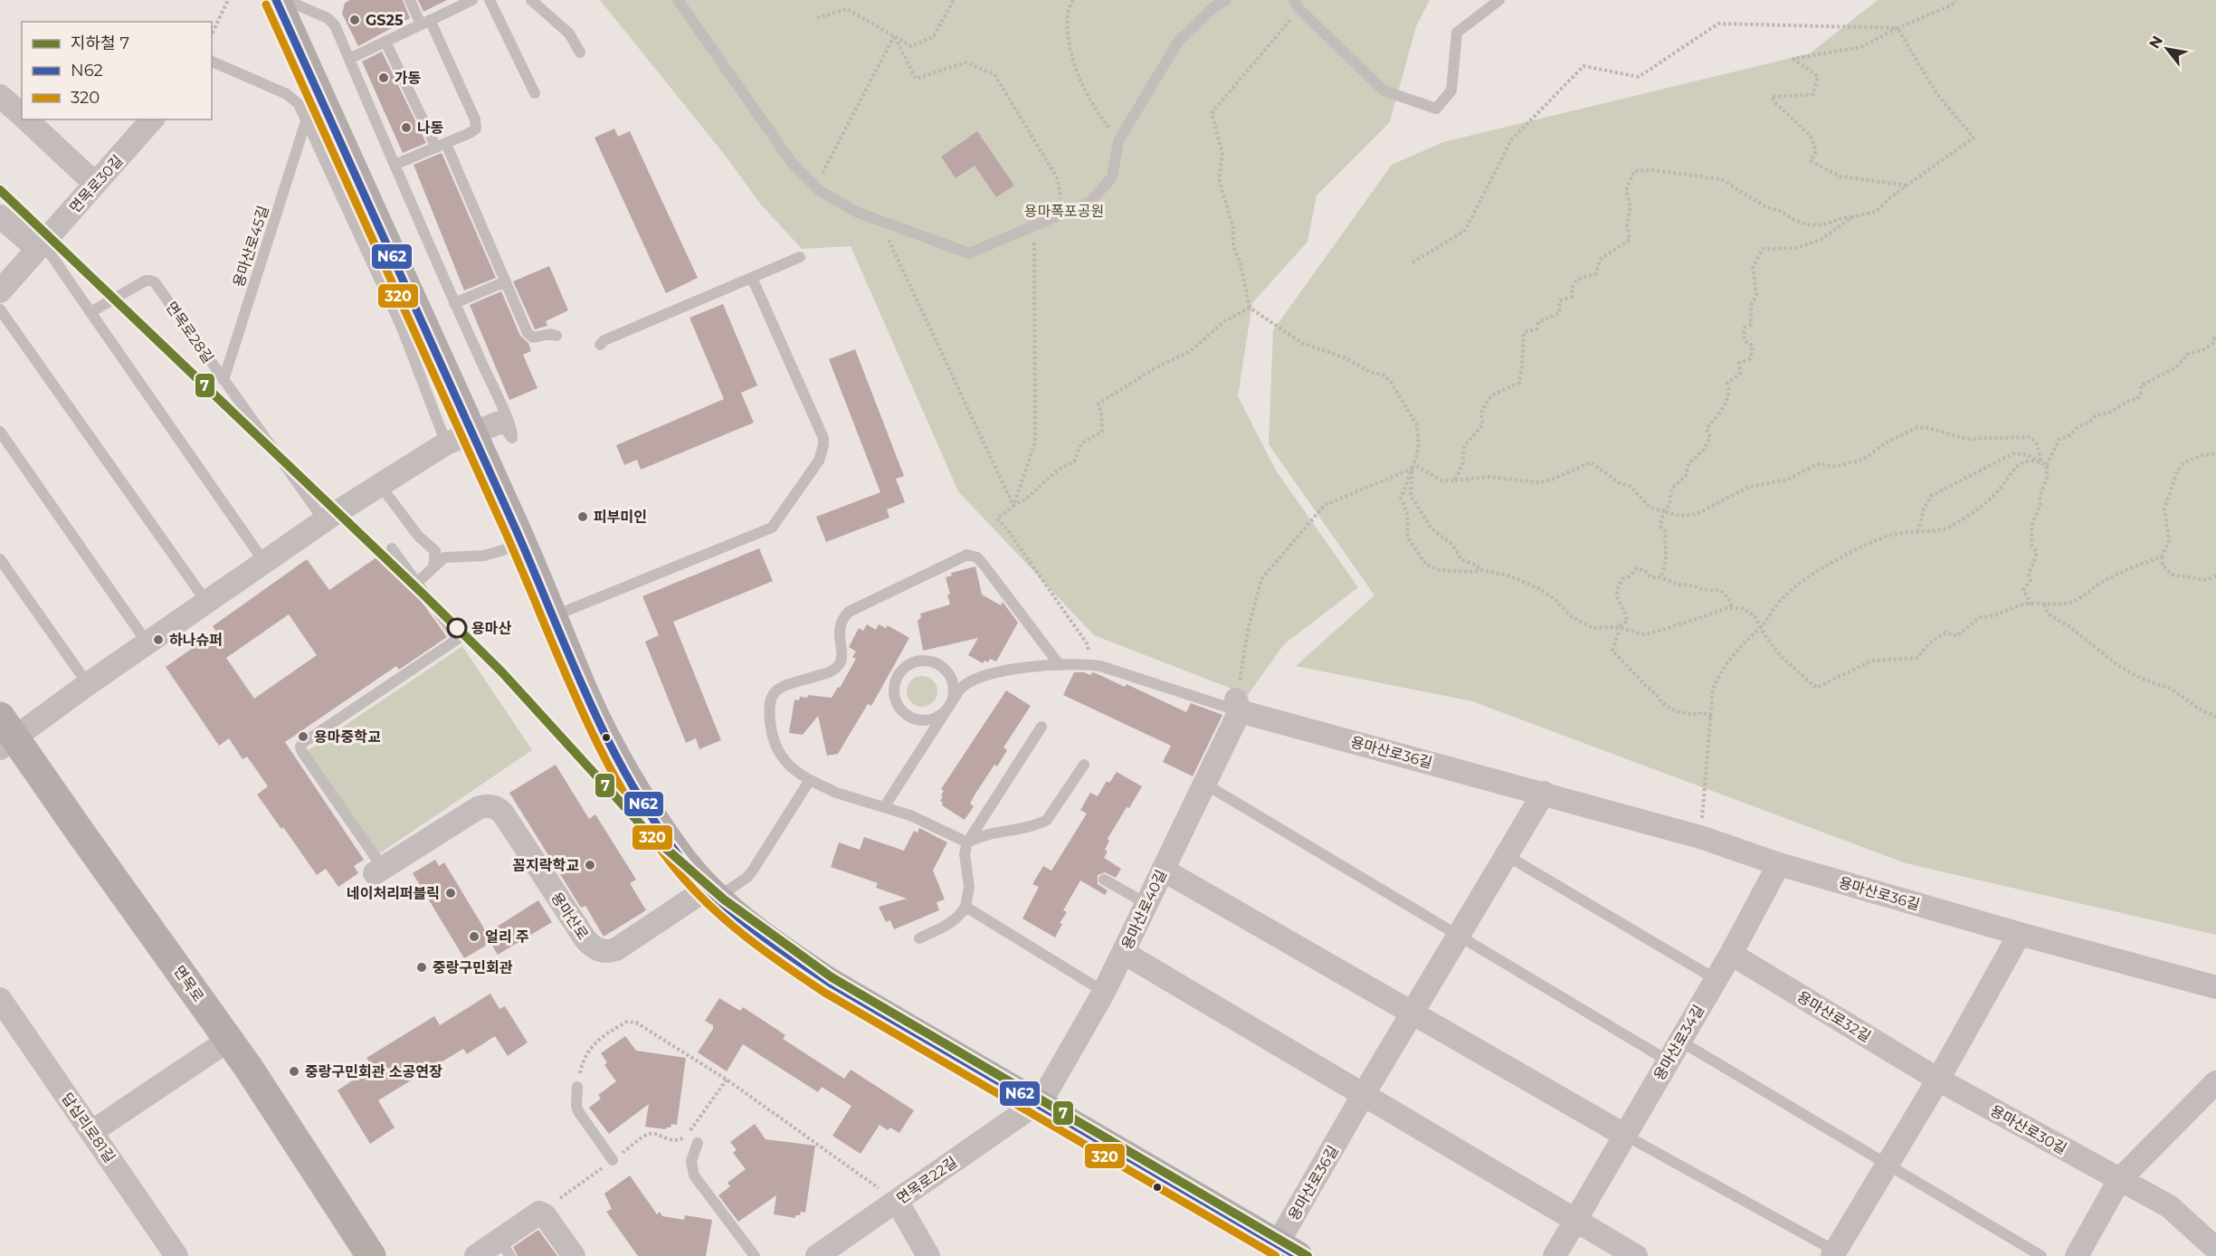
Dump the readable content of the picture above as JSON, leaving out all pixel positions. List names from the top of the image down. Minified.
{"streets":{"street":["면목로30길","용마산로36길","용마산로40길","용마산로","면목로","용마산로32길","용마산로34길","답십리로81길","용마산로30길","면목로22길"],"lane":["용마산로45길","면목로28길"]},"crossings":[["용마산로45길","면목로28길"],["용마산로36길","용마산로40길"],["용마산로36길","용마산로34길"],["용마산로40길","면목로22길"],["용마산로32길","용마산로34길"],["용마산로32길","용마산로30길"]],"parks":["용마폭포공원"],"places":["GS25","가동","나동","피부미인","용마산","하나슈퍼","용마중학교","꼼지락학교","네이처리퍼블릭","얼리 주","중랑구민회관","중랑구민회관 소공연장"],"lines":["transit line N62","transit line 320","metro line 7"],"legend":["지하철 7","N62","320"],"north":"top left"}
